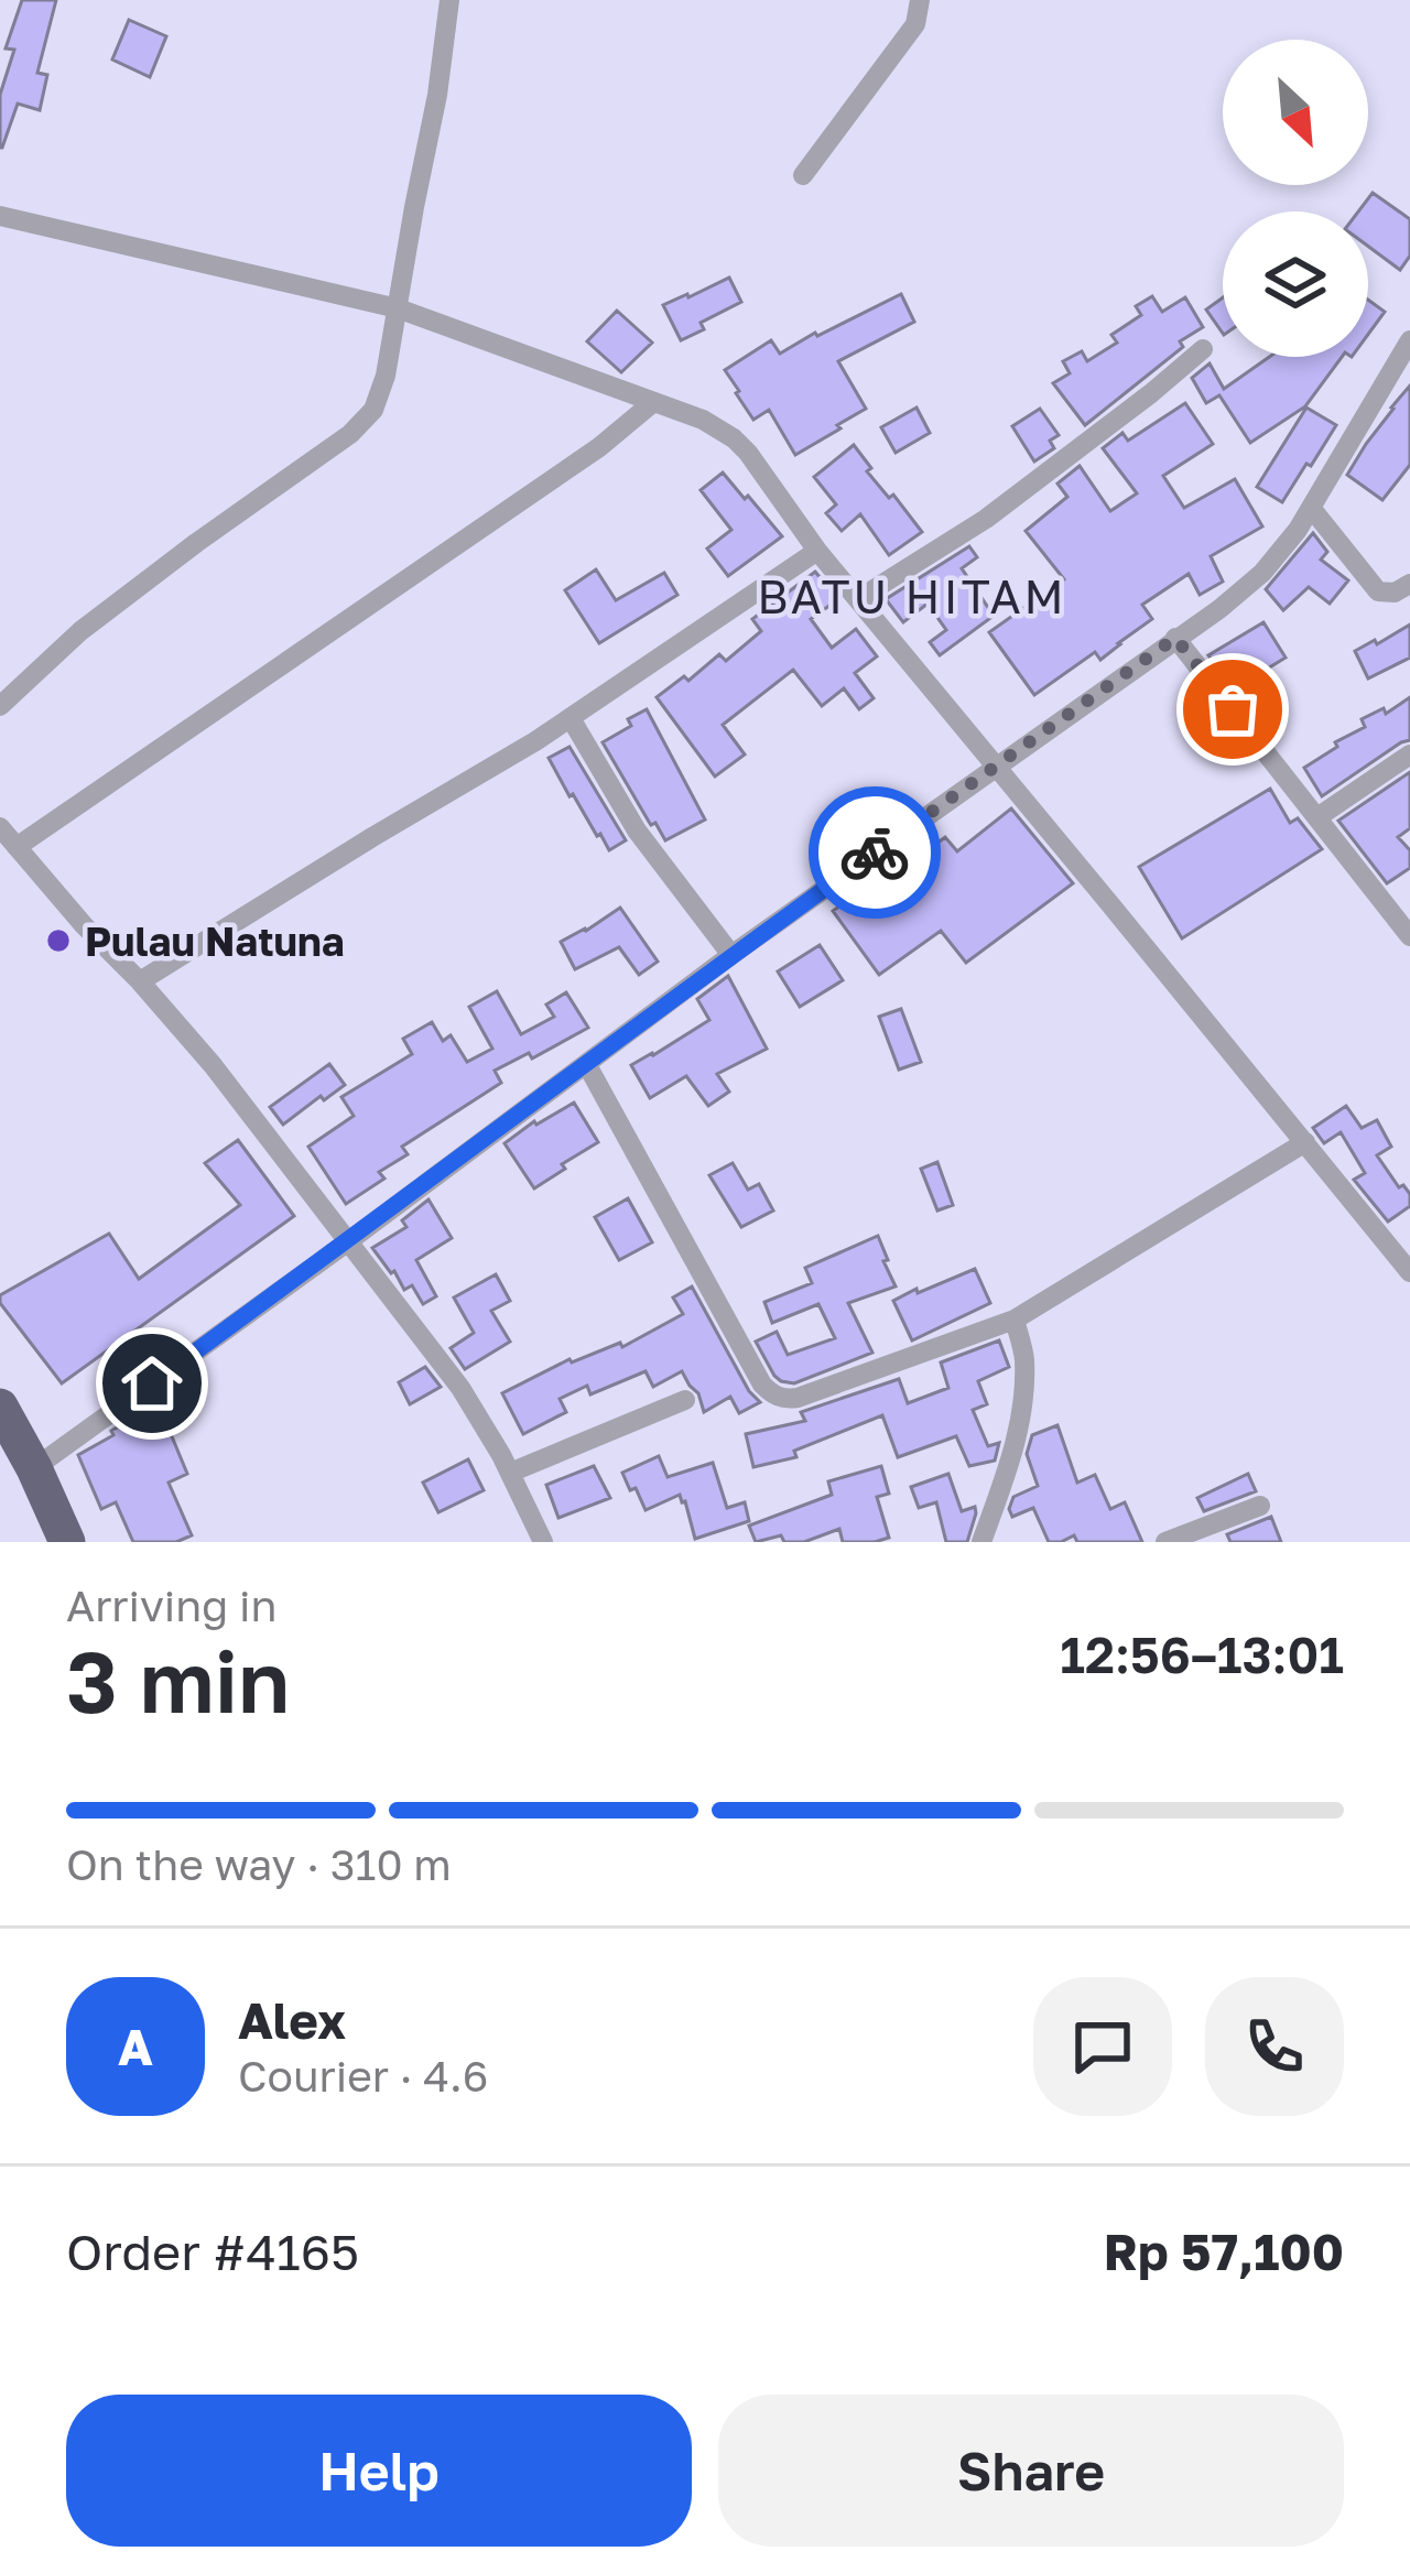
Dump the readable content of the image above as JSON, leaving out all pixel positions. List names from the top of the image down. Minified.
{"districts":["BATU HITAM"],"places":["Pulau Natuna"],"north":"bottom right","page":{"heading":["3 min","Arriving in","12:56–13:01"],"panel":["Alex","Courier · 4.6","Order #4165","Rp 57,100"],"bar":"On the way · 310 m","round":"A","buttons":["Help","Share"]}}
